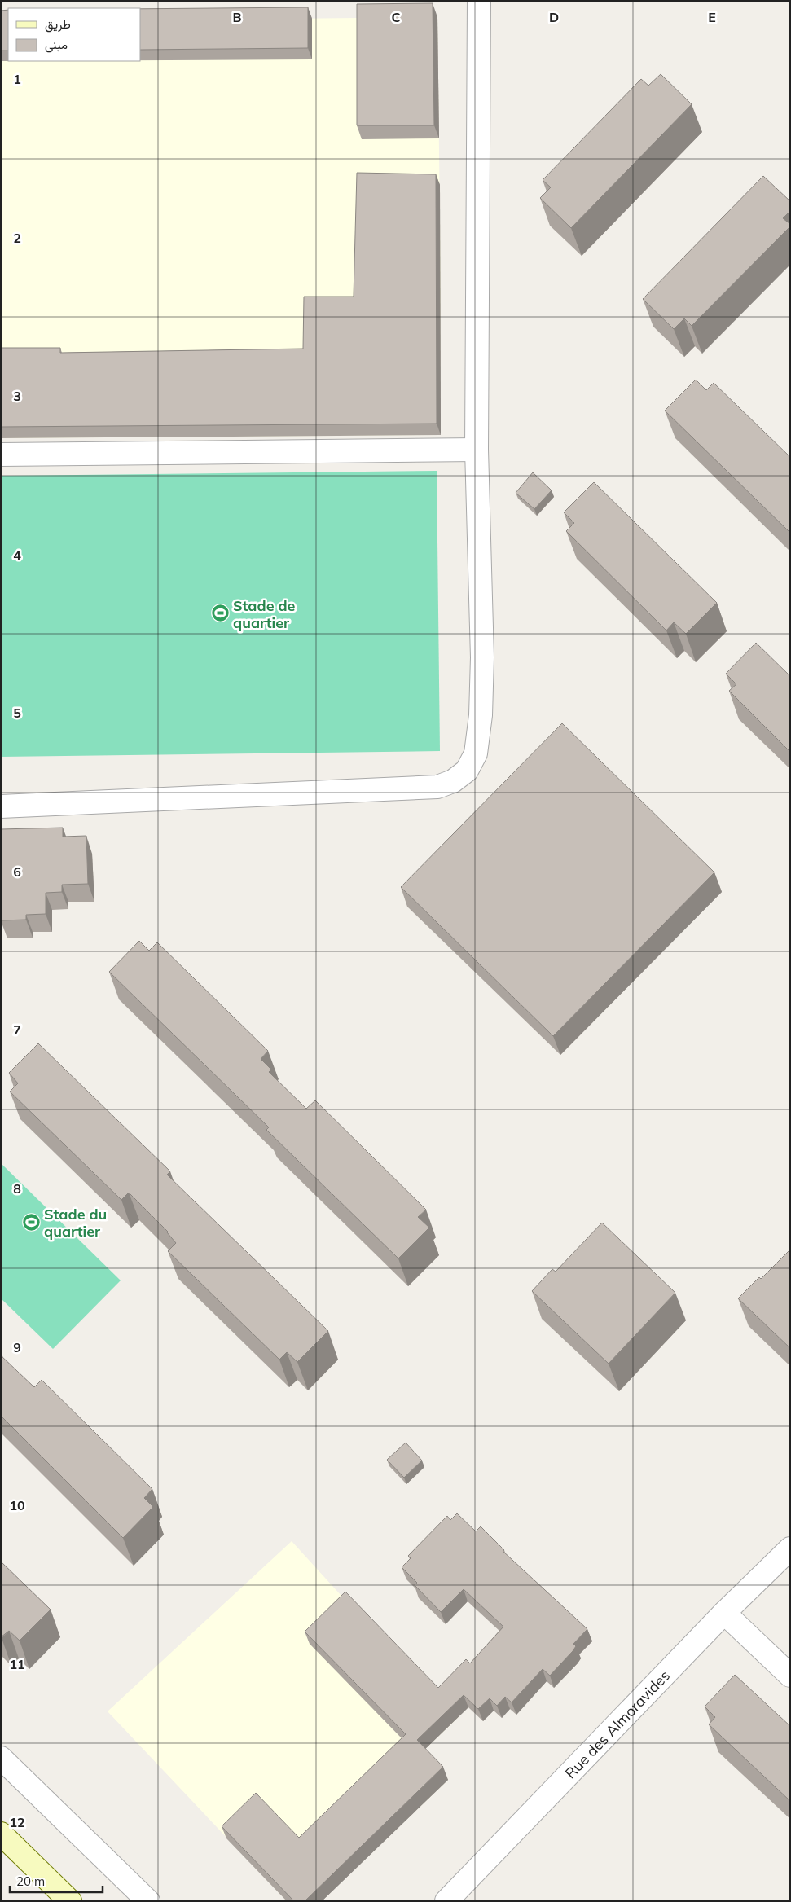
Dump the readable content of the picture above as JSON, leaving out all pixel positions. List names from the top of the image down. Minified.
{"streets":{"street":["Rue des Almoravides"]},"places":{"sports":["Stade de quartier","Stade du quartier"]},"legend":["طريق","مبنى"],"scale_bar":"20 m","grid":{"columns":["B","C","D","E"],"rows":["1","2","3","4","5","6","7","8","9","10","11","12"]}}
